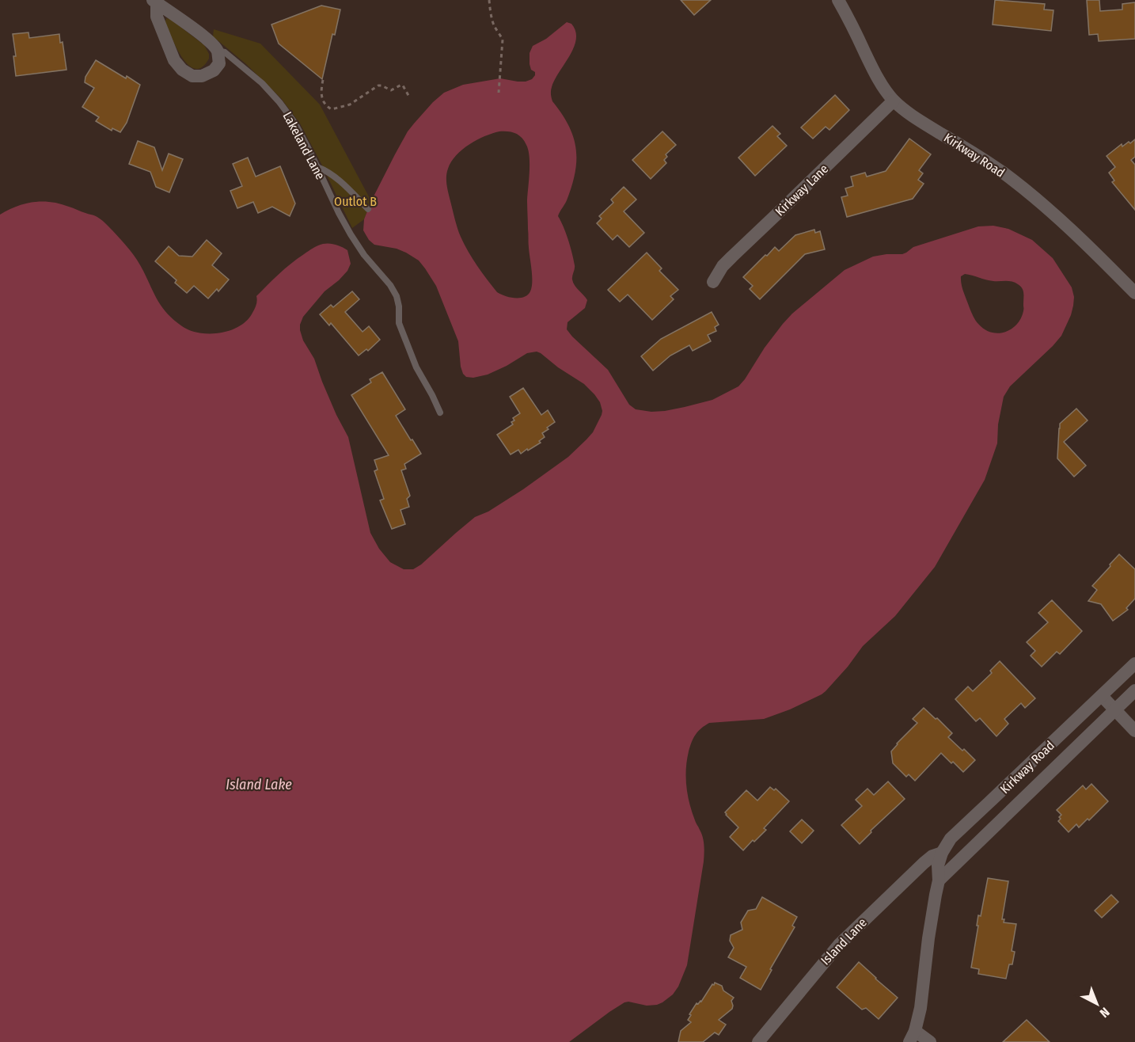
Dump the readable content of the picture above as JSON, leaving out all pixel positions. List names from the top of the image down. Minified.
{"streets":{"street":["Lakeland Lane","Kirkway Road","Kirkway Lane","Island Lane"]},"crossings":[["Kirkway Road","Kirkway Lane"],["Kirkway Road","Island Lane"]],"water":["Island Lake"],"parks":["Outlot B"],"north":"bottom right"}
